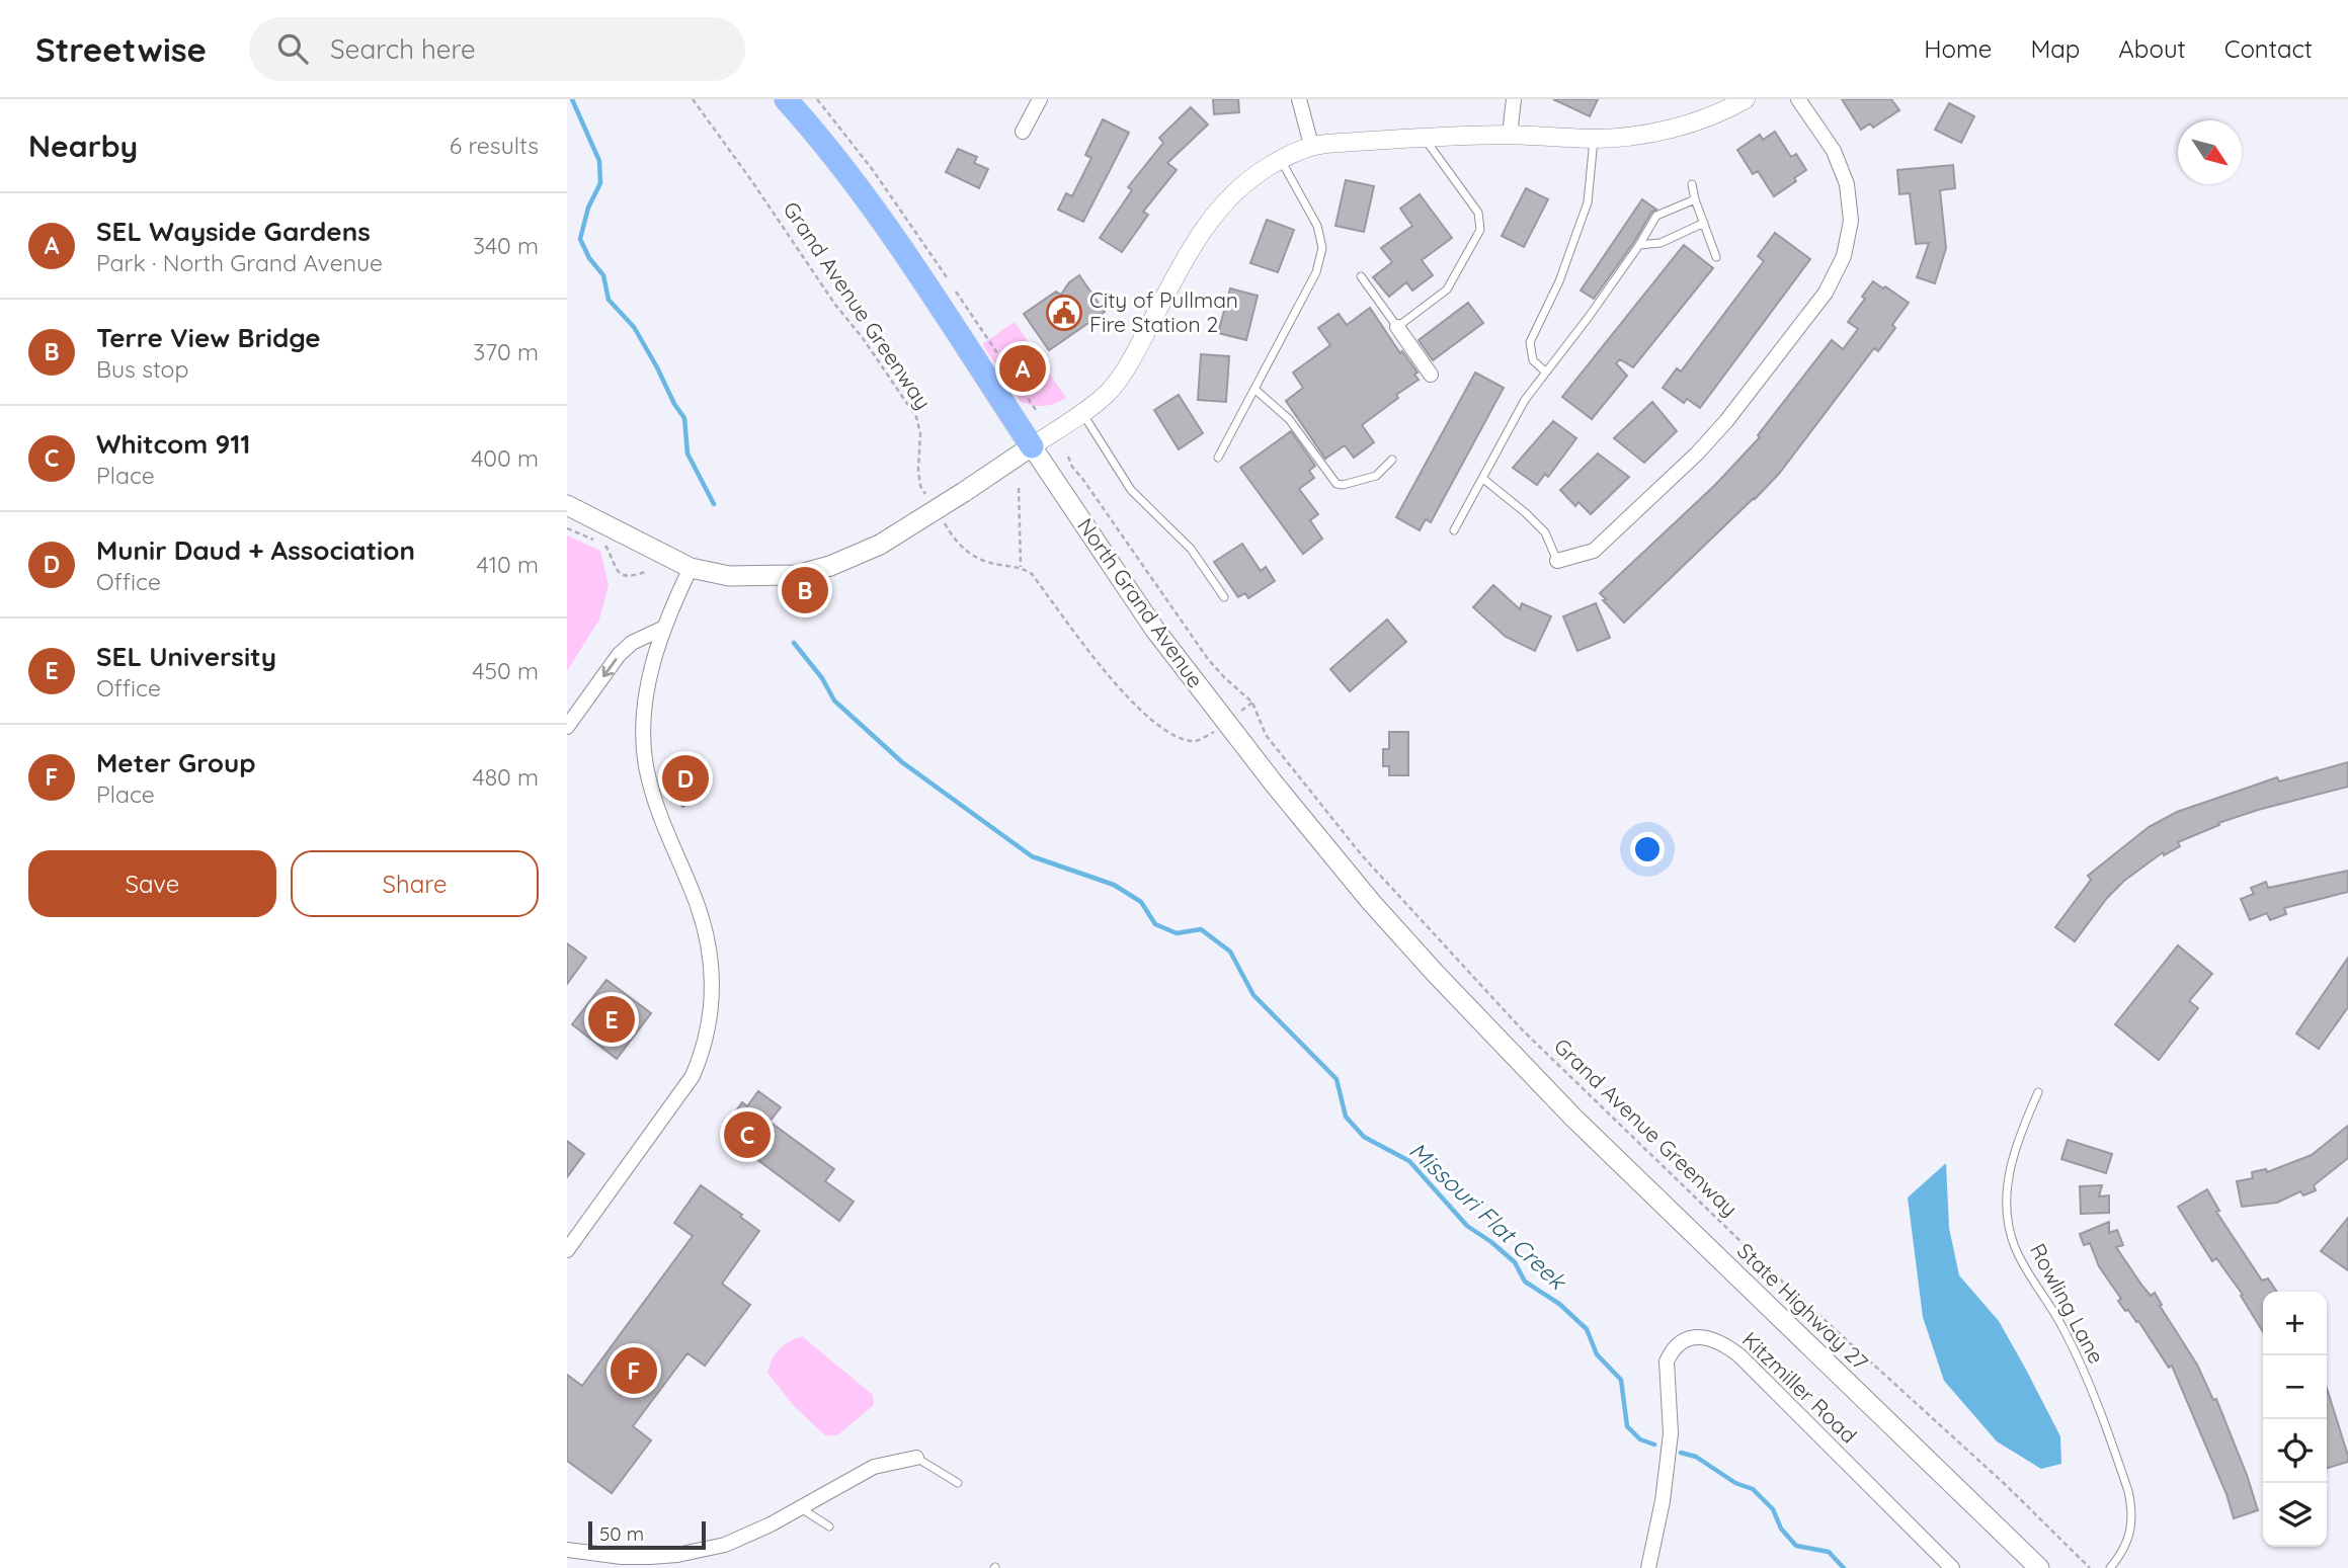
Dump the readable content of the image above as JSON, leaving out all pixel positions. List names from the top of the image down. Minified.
{"streets":{"main road":["North Grand Avenue","State Highway 27"],"street":["Kitzmiller Road"],"lane":["Rowling Lane"],"path":["Grand Avenue Greenway"]},"crossings":[["North Grand Avenue","State Highway 27"]],"water":["Missouri Flat Creek"],"places":{"public building":["City of Pullman Fire Station 2"]},"scale_bar":"50 m","north":"bottom right","page":{"header":"Streetwise","search":"Search here","nav":["Home","Map","About","Contact"],"heading":["Nearby","6 results"],"list":[{"mark":"A","name":"SEL Wayside Gardens","note":"Park · North Grand Avenue","value":"340 m"},{"mark":"B","name":"Terre View Bridge","note":"Bus stop","value":"370 m"},{"mark":"C","name":"Whitcom 911","note":"Place","value":"400 m"},{"mark":"D","name":"Munir Daud + Association","note":"Office","value":"410 m"},{"mark":"E","name":"SEL University","note":"Office","value":"450 m"},{"mark":"F","name":"Meter Group","note":"Place","value":"480 m"}],"pins":["A","B","D","E","C","F"],"buttons":["Save","Share"],"map_buttons":["+","−"],"scale":"50 m"}}
